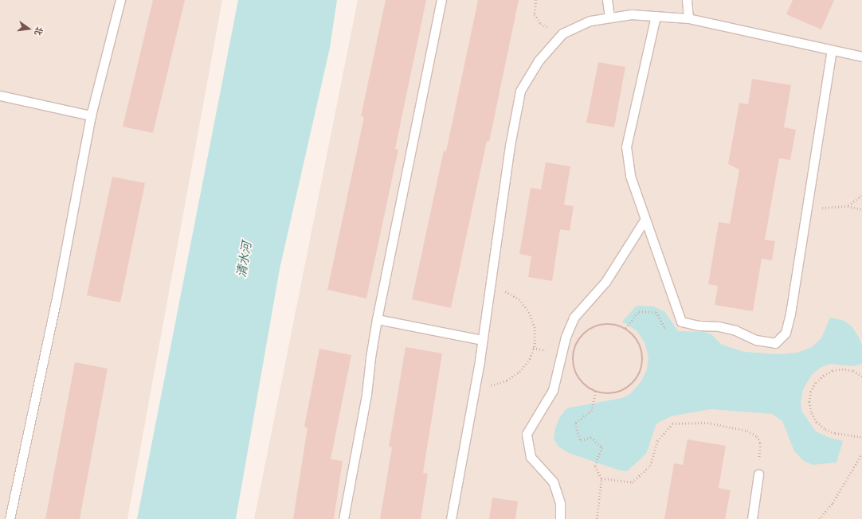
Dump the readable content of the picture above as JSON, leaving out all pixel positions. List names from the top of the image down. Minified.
{"water":["清水河"],"north":"right"}
